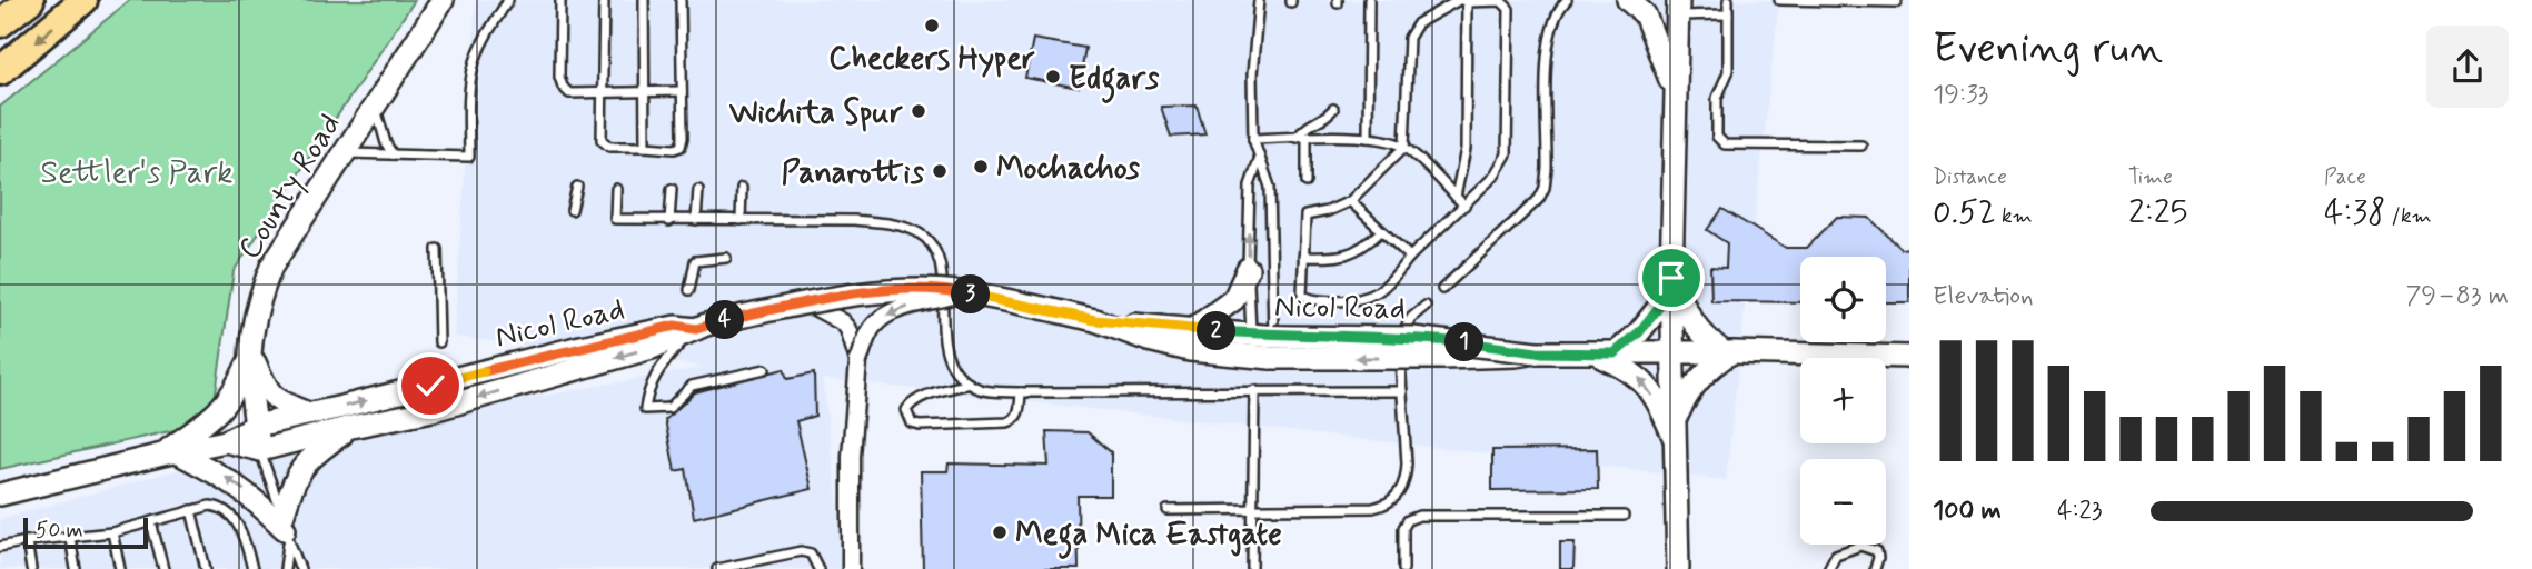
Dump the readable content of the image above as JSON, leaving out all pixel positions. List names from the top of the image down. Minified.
{"streets":{"main road":["County Road","Nicol Road"]},"crossings":[["County Road","Nicol Road"]],"parks":["Settler's Park"],"places":["Checkers Hyper","Edgars","Wichita Spur","Mochachos","Panarottis","Mega Mica Eastgate"],"scale_bar":"50 m","page":{"heading":["Evening run","19:33"],"stats":[["Distance","0.52 km"],["Time","2:25"],["Pace","4:38 /km"]],"map_buttons":["+","−"],"chart":["Elevation","79–83 m"],"pins":["3","4","2","1"],"list":[{"name":"100 m","note":"4:23"}],"scale":"50 m"}}
